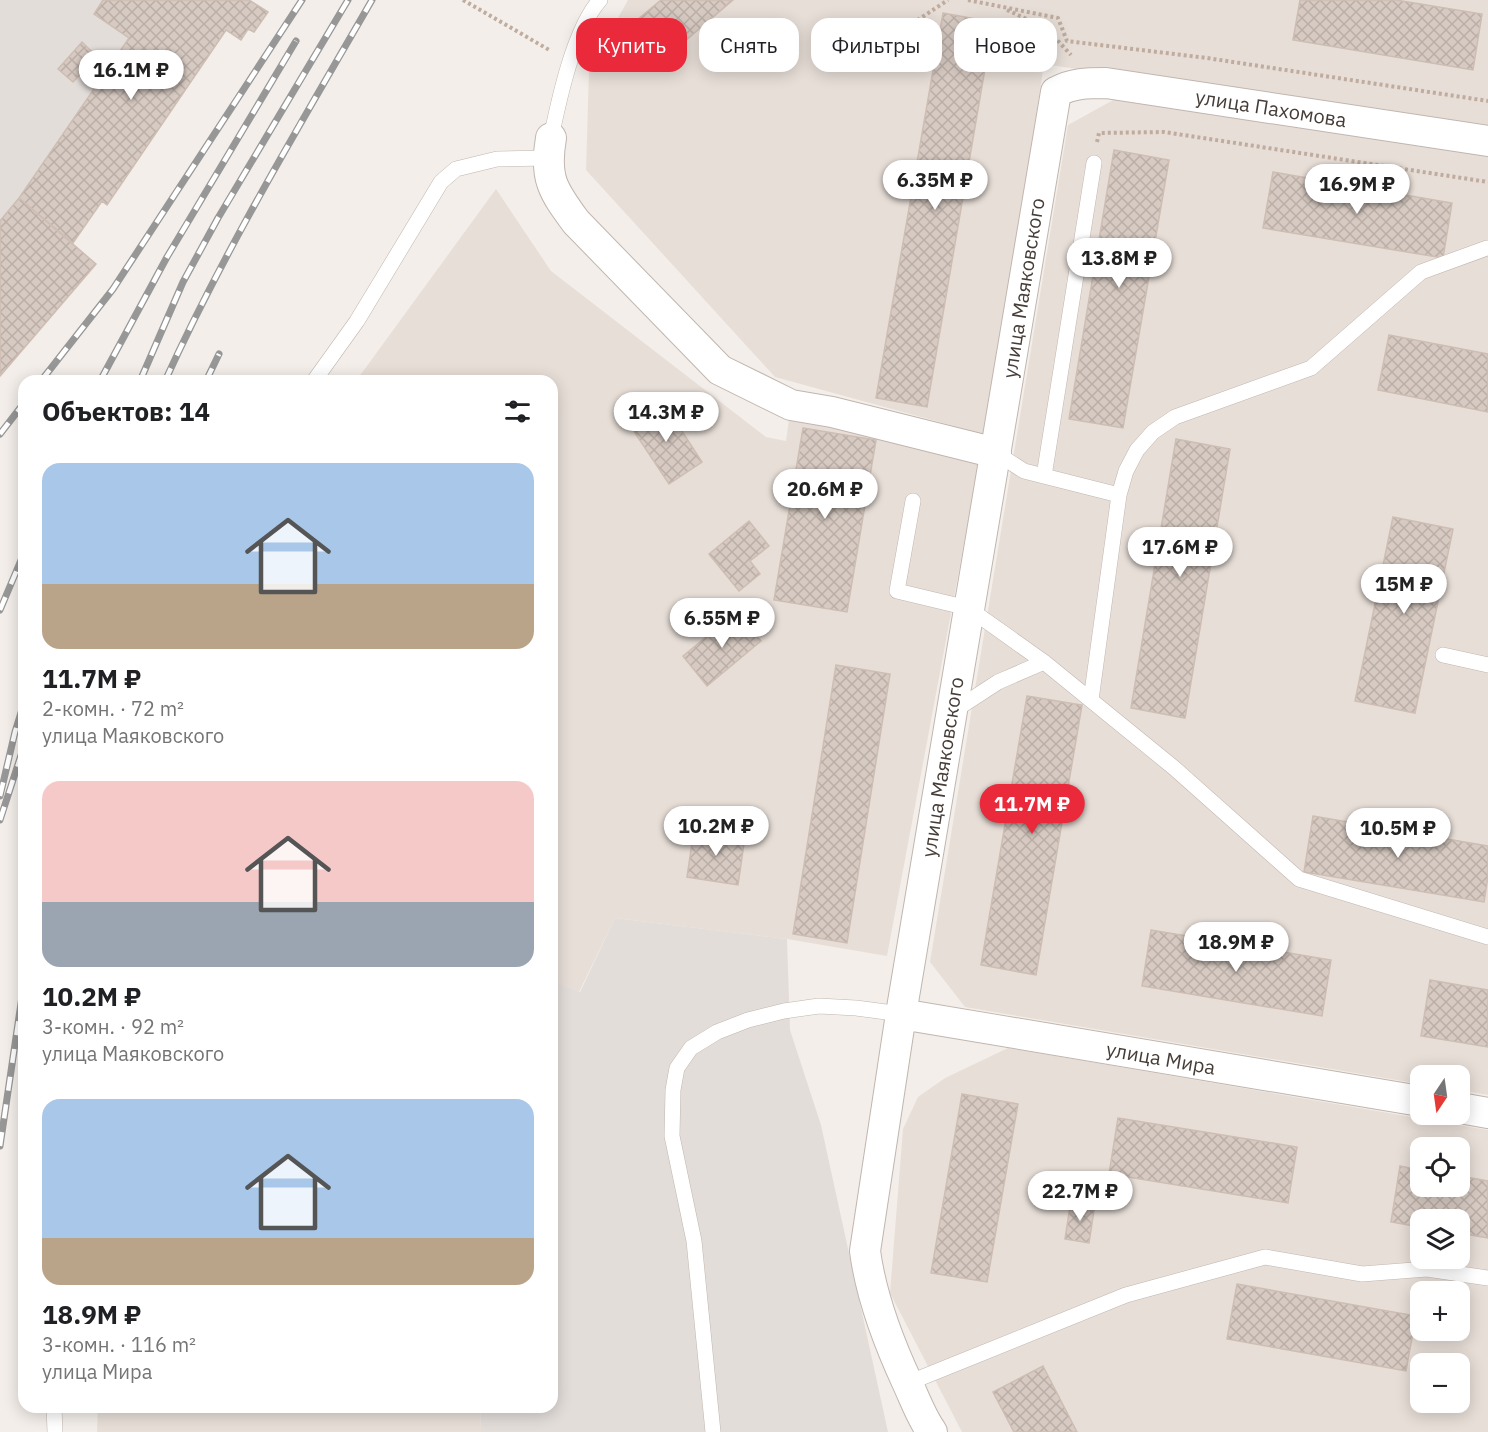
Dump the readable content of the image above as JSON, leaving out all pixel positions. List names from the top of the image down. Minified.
{"streets":{"street":["улица Пахомова","улица Маяковского","улица Мира"]},"crossings":[["улица Пахомова","улица Маяковского"],["улица Маяковского","улица Мира"]],"north":"bottom","page":{"chip":["Купить","Снять","Фильтры","Новое"],"price":["16.1M ₽","6.35M ₽","16.9M ₽","13.8M ₽","14.3M ₽","20.6M ₽","17.6M ₽","15M ₽","6.55M ₽","11.7M ₽","10.2M ₽","10.5M ₽","18.9M ₽","22.7M ₽"],"heading":"Объектов: 14","list":[{"name":"11.7M ₽","note":"2-комн. · 72 m² · улица Маяковского"},{"name":"10.2M ₽","note":"3-комн. · 92 m² · улица Маяковского"},{"name":"18.9M ₽","note":"3-комн. · 116 m² · улица Мира"}],"map_buttons":["+","−"]}}
